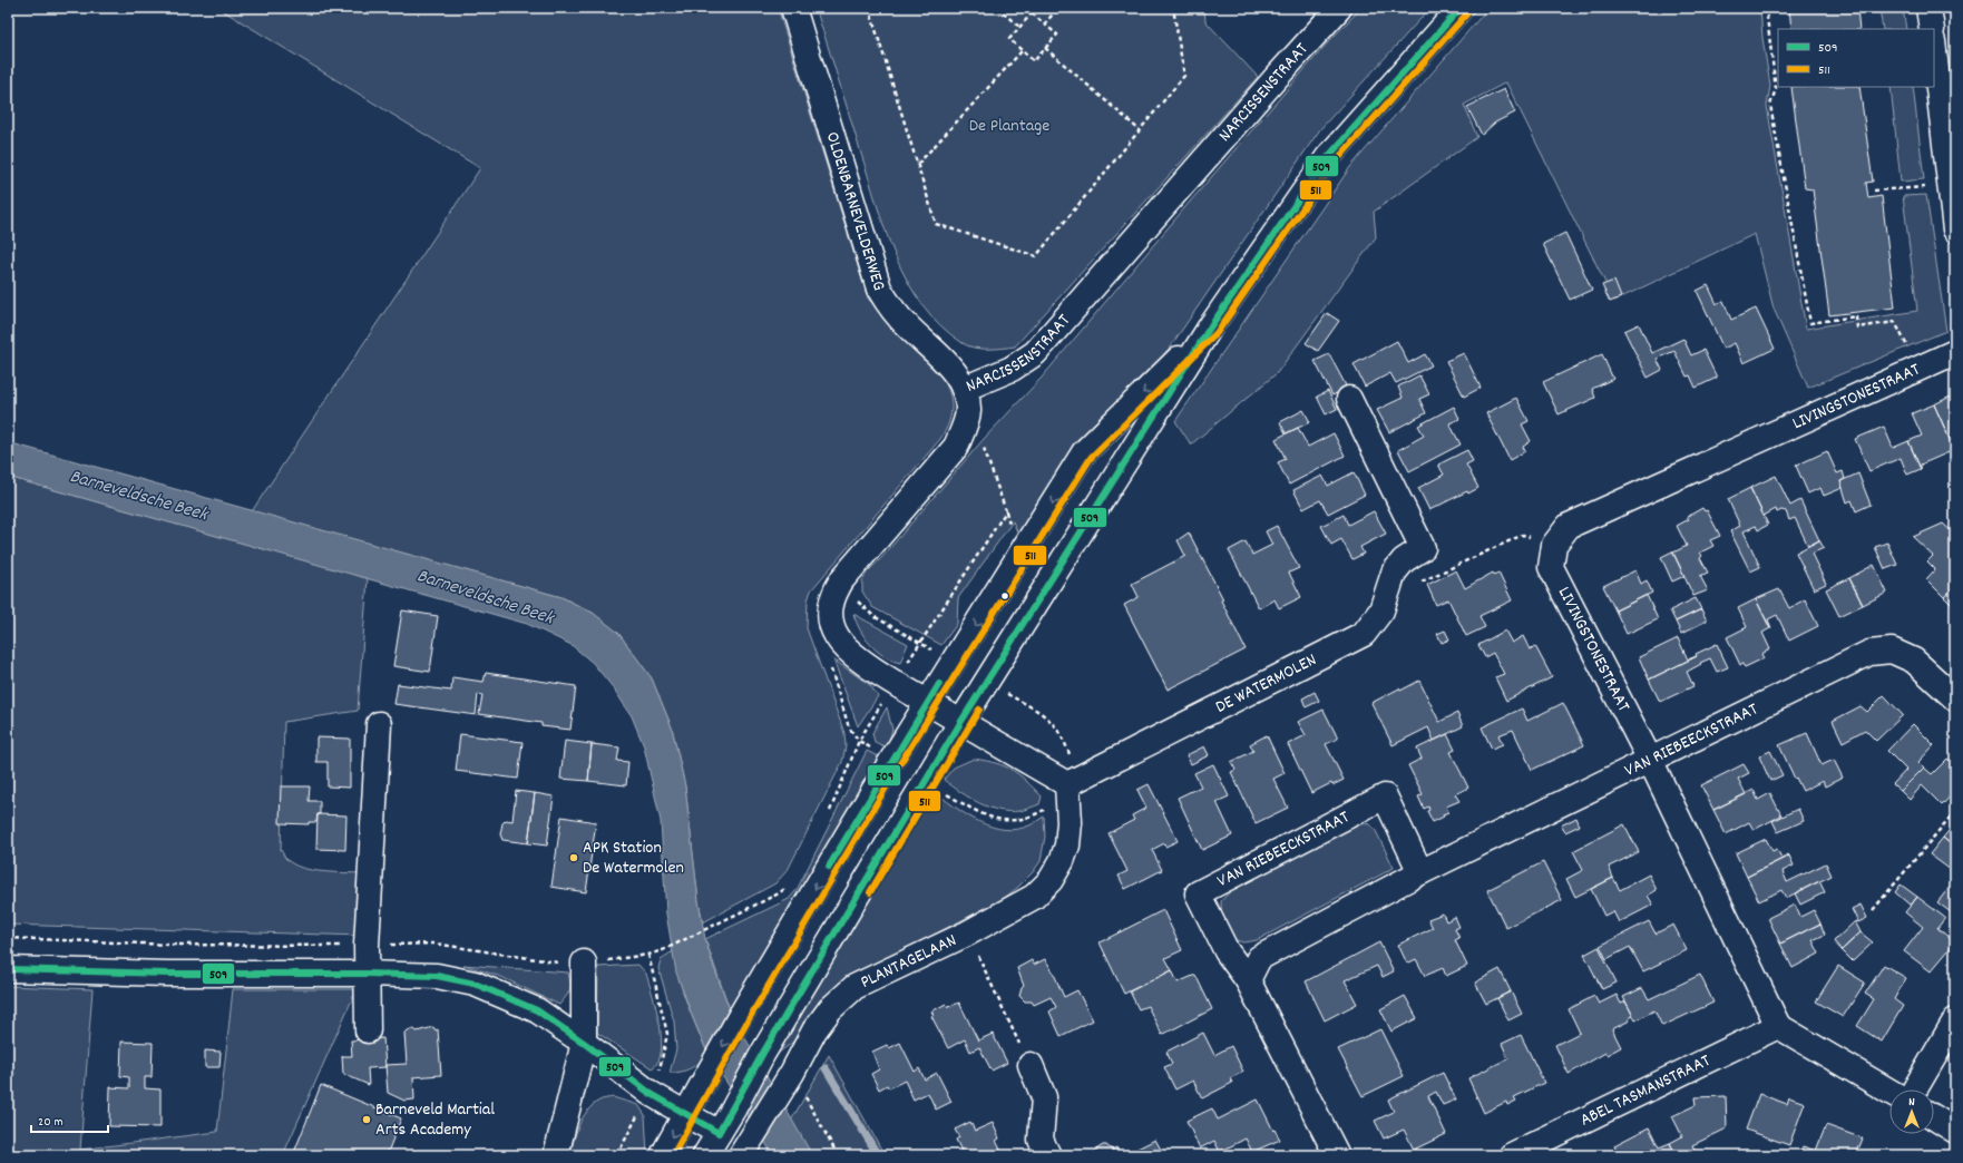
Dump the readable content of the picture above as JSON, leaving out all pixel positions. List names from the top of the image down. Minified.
{"streets":{"street":["NARCISSENSTRAAT","OLDENBARNEVELDERWEG","LIVINGSTONESTRAAT","DE WATERMOLEN","VAN RIEBEECKSTRAAT","PLANTAGELAAN","ABEL TASMANSTRAAT"]},"crossings":[["NARCISSENSTRAAT","OLDENBARNEVELDERWEG"],["LIVINGSTONESTRAAT","VAN RIEBEECKSTRAAT"],["LIVINGSTONESTRAAT","ABEL TASMANSTRAAT"],["DE WATERMOLEN","PLANTAGELAAN"]],"water":["Barneveldsche Beek"],"parks":["De Plantage"],"places":["APK Station De Watermolen","Barneveld Martial Arts Academy"],"lines":["transit line 509","transit line 511"],"legend":["509","511"],"scale_bar":"20 m","north":"top"}
